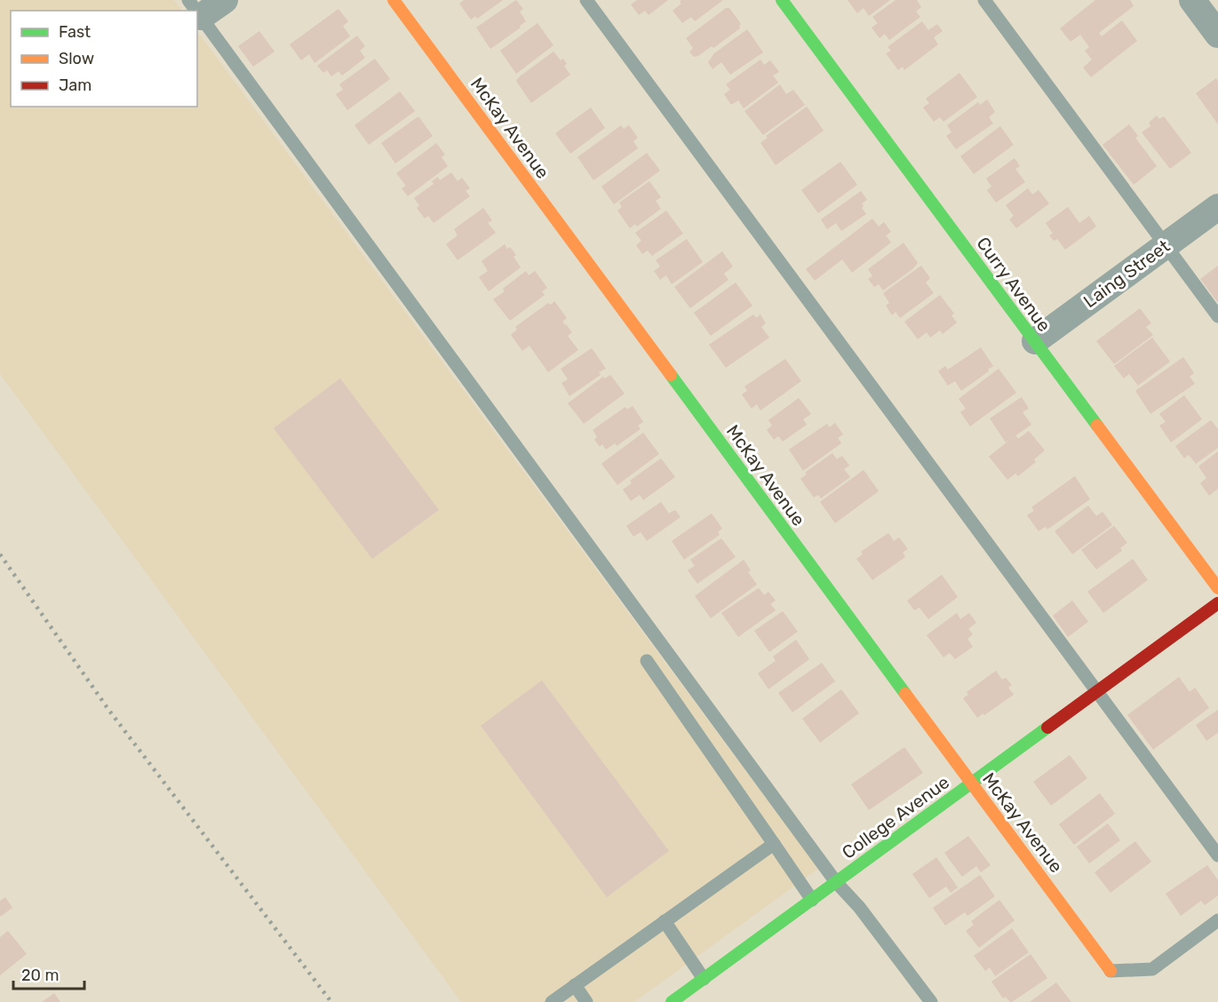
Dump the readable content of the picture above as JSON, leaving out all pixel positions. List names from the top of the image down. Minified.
{"streets":{"street":["McKay Avenue","Laing Street","Curry Avenue","College Avenue"]},"crossings":[["McKay Avenue","College Avenue"],["Laing Street","Curry Avenue"]],"legend":["Fast","Slow","Jam"],"scale_bar":"20 m"}
